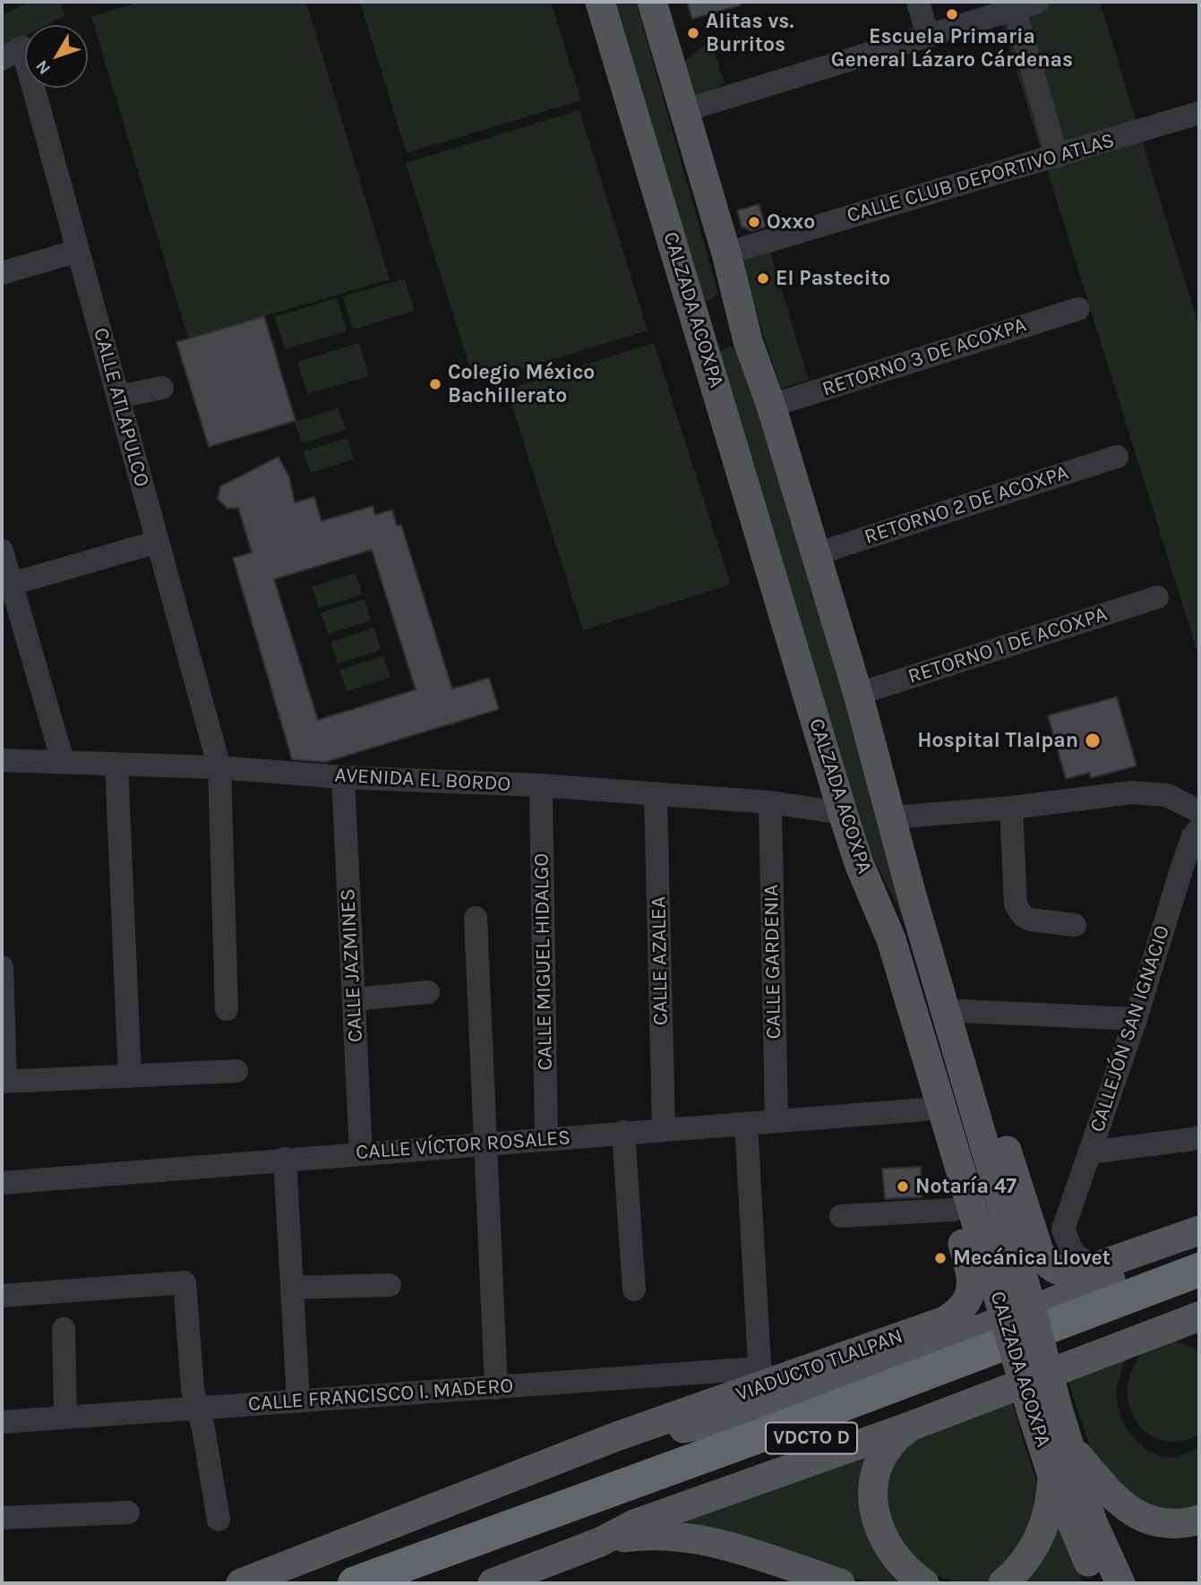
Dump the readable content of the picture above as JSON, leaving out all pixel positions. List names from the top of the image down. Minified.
{"streets":{"highway":["VDCTO D"],"main road":["CALZADA ACOXPA","VIADUCTO TLALPAN"],"street":["CALLE CLUB DEPORTIVO ATLAS","RETORNO 3 DE ACOXPA","CALLE ATLAPULCO","RETORNO 2 DE ACOXPA","RETORNO 1 DE ACOXPA","AVENIDA EL BORDO","CALLE AZALEA","CALLE MIGUEL HIDALGO","CALLE GARDENIA","CALLE JAZMINES","CALLEJÓN SAN IGNACIO","CALLE VÍCTOR ROSALES","CALLE FRANCISCO I. MADERO"]},"crossings":[["CALLE CLUB DEPORTIVO ATLAS","CALZADA ACOXPA"],["CALZADA ACOXPA","RETORNO 3 DE ACOXPA"],["CALZADA ACOXPA","RETORNO 2 DE ACOXPA"],["CALZADA ACOXPA","RETORNO 1 DE ACOXPA"],["CALZADA ACOXPA","AVENIDA EL BORDO"],["CALZADA ACOXPA","VIADUCTO TLALPAN"],["CALLE ATLAPULCO","AVENIDA EL BORDO"],["AVENIDA EL BORDO","CALLE AZALEA"],["AVENIDA EL BORDO","CALLE MIGUEL HIDALGO"],["AVENIDA EL BORDO","CALLE GARDENIA"],["AVENIDA EL BORDO","CALLE JAZMINES"],["CALLE AZALEA","CALLE VÍCTOR ROSALES"],["CALLE MIGUEL HIDALGO","CALLE VÍCTOR ROSALES"],["CALLE GARDENIA","CALLE VÍCTOR ROSALES"],["CALLE JAZMINES","CALLE VÍCTOR ROSALES"],["CALLE VÍCTOR ROSALES","VIADUCTO TLALPAN"],["VIADUCTO TLALPAN","CALLE FRANCISCO I. MADERO"]],"places":["Escuela Primaria General Lázaro Cárdenas","Alitas vs. Burritos","Oxxo","El Pastecito","Colegio México Bachillerato","Hospital Tlalpan","Notaría 47","Mecánica Llovet"],"north":"bottom left"}
